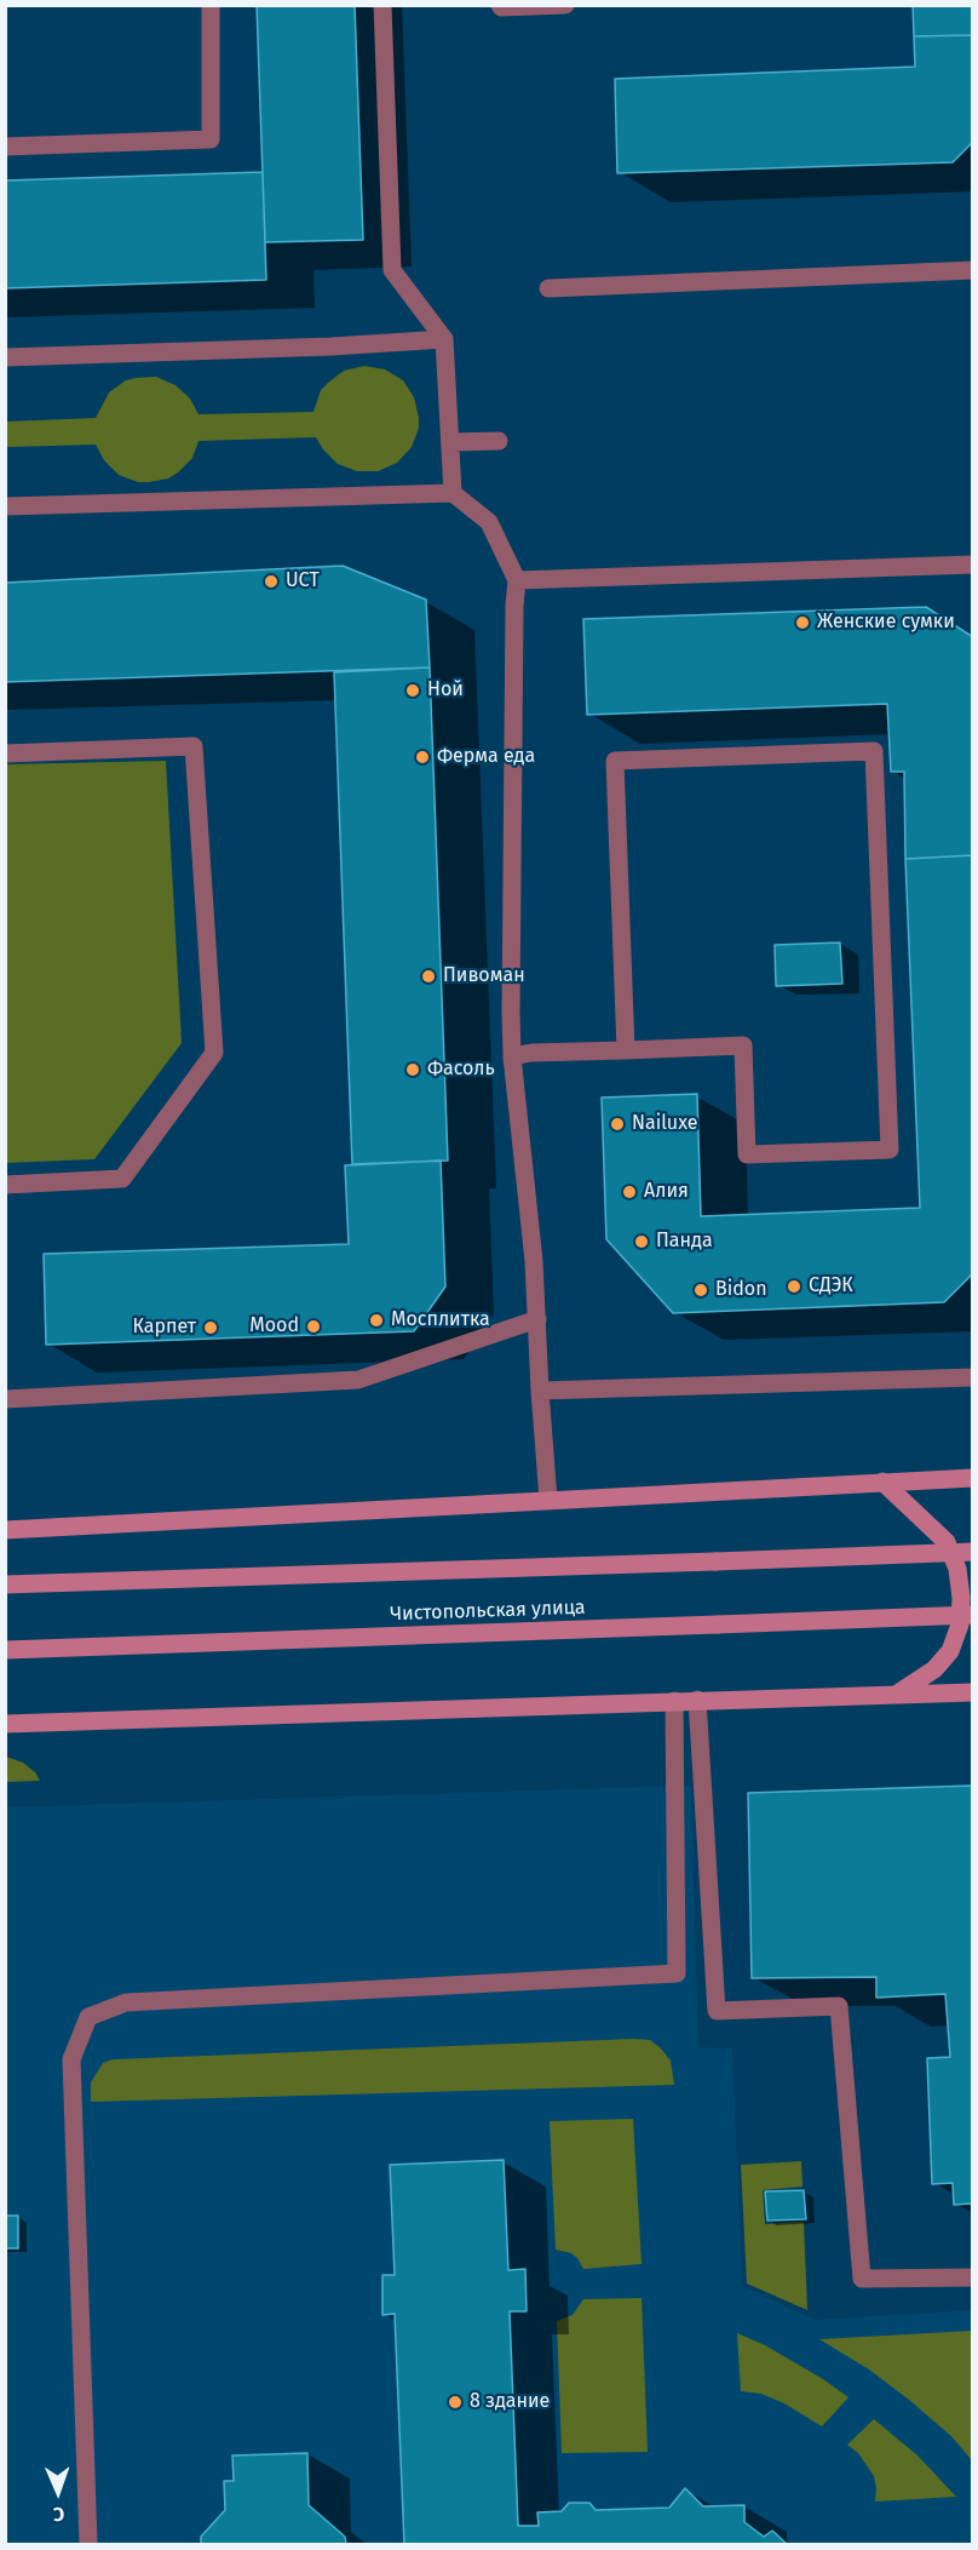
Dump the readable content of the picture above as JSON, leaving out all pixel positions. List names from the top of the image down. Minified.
{"streets":{"main road":["Чистопольская улица"]},"places":["UCT","Женские сумки","Ной","Ферма еда","Пивоман","Фасоль","Nailuxe","Алия","Панда","СДЭК","Bidon","Мосплитка","Mood","Карпет","8 здание"],"north":"bottom"}
